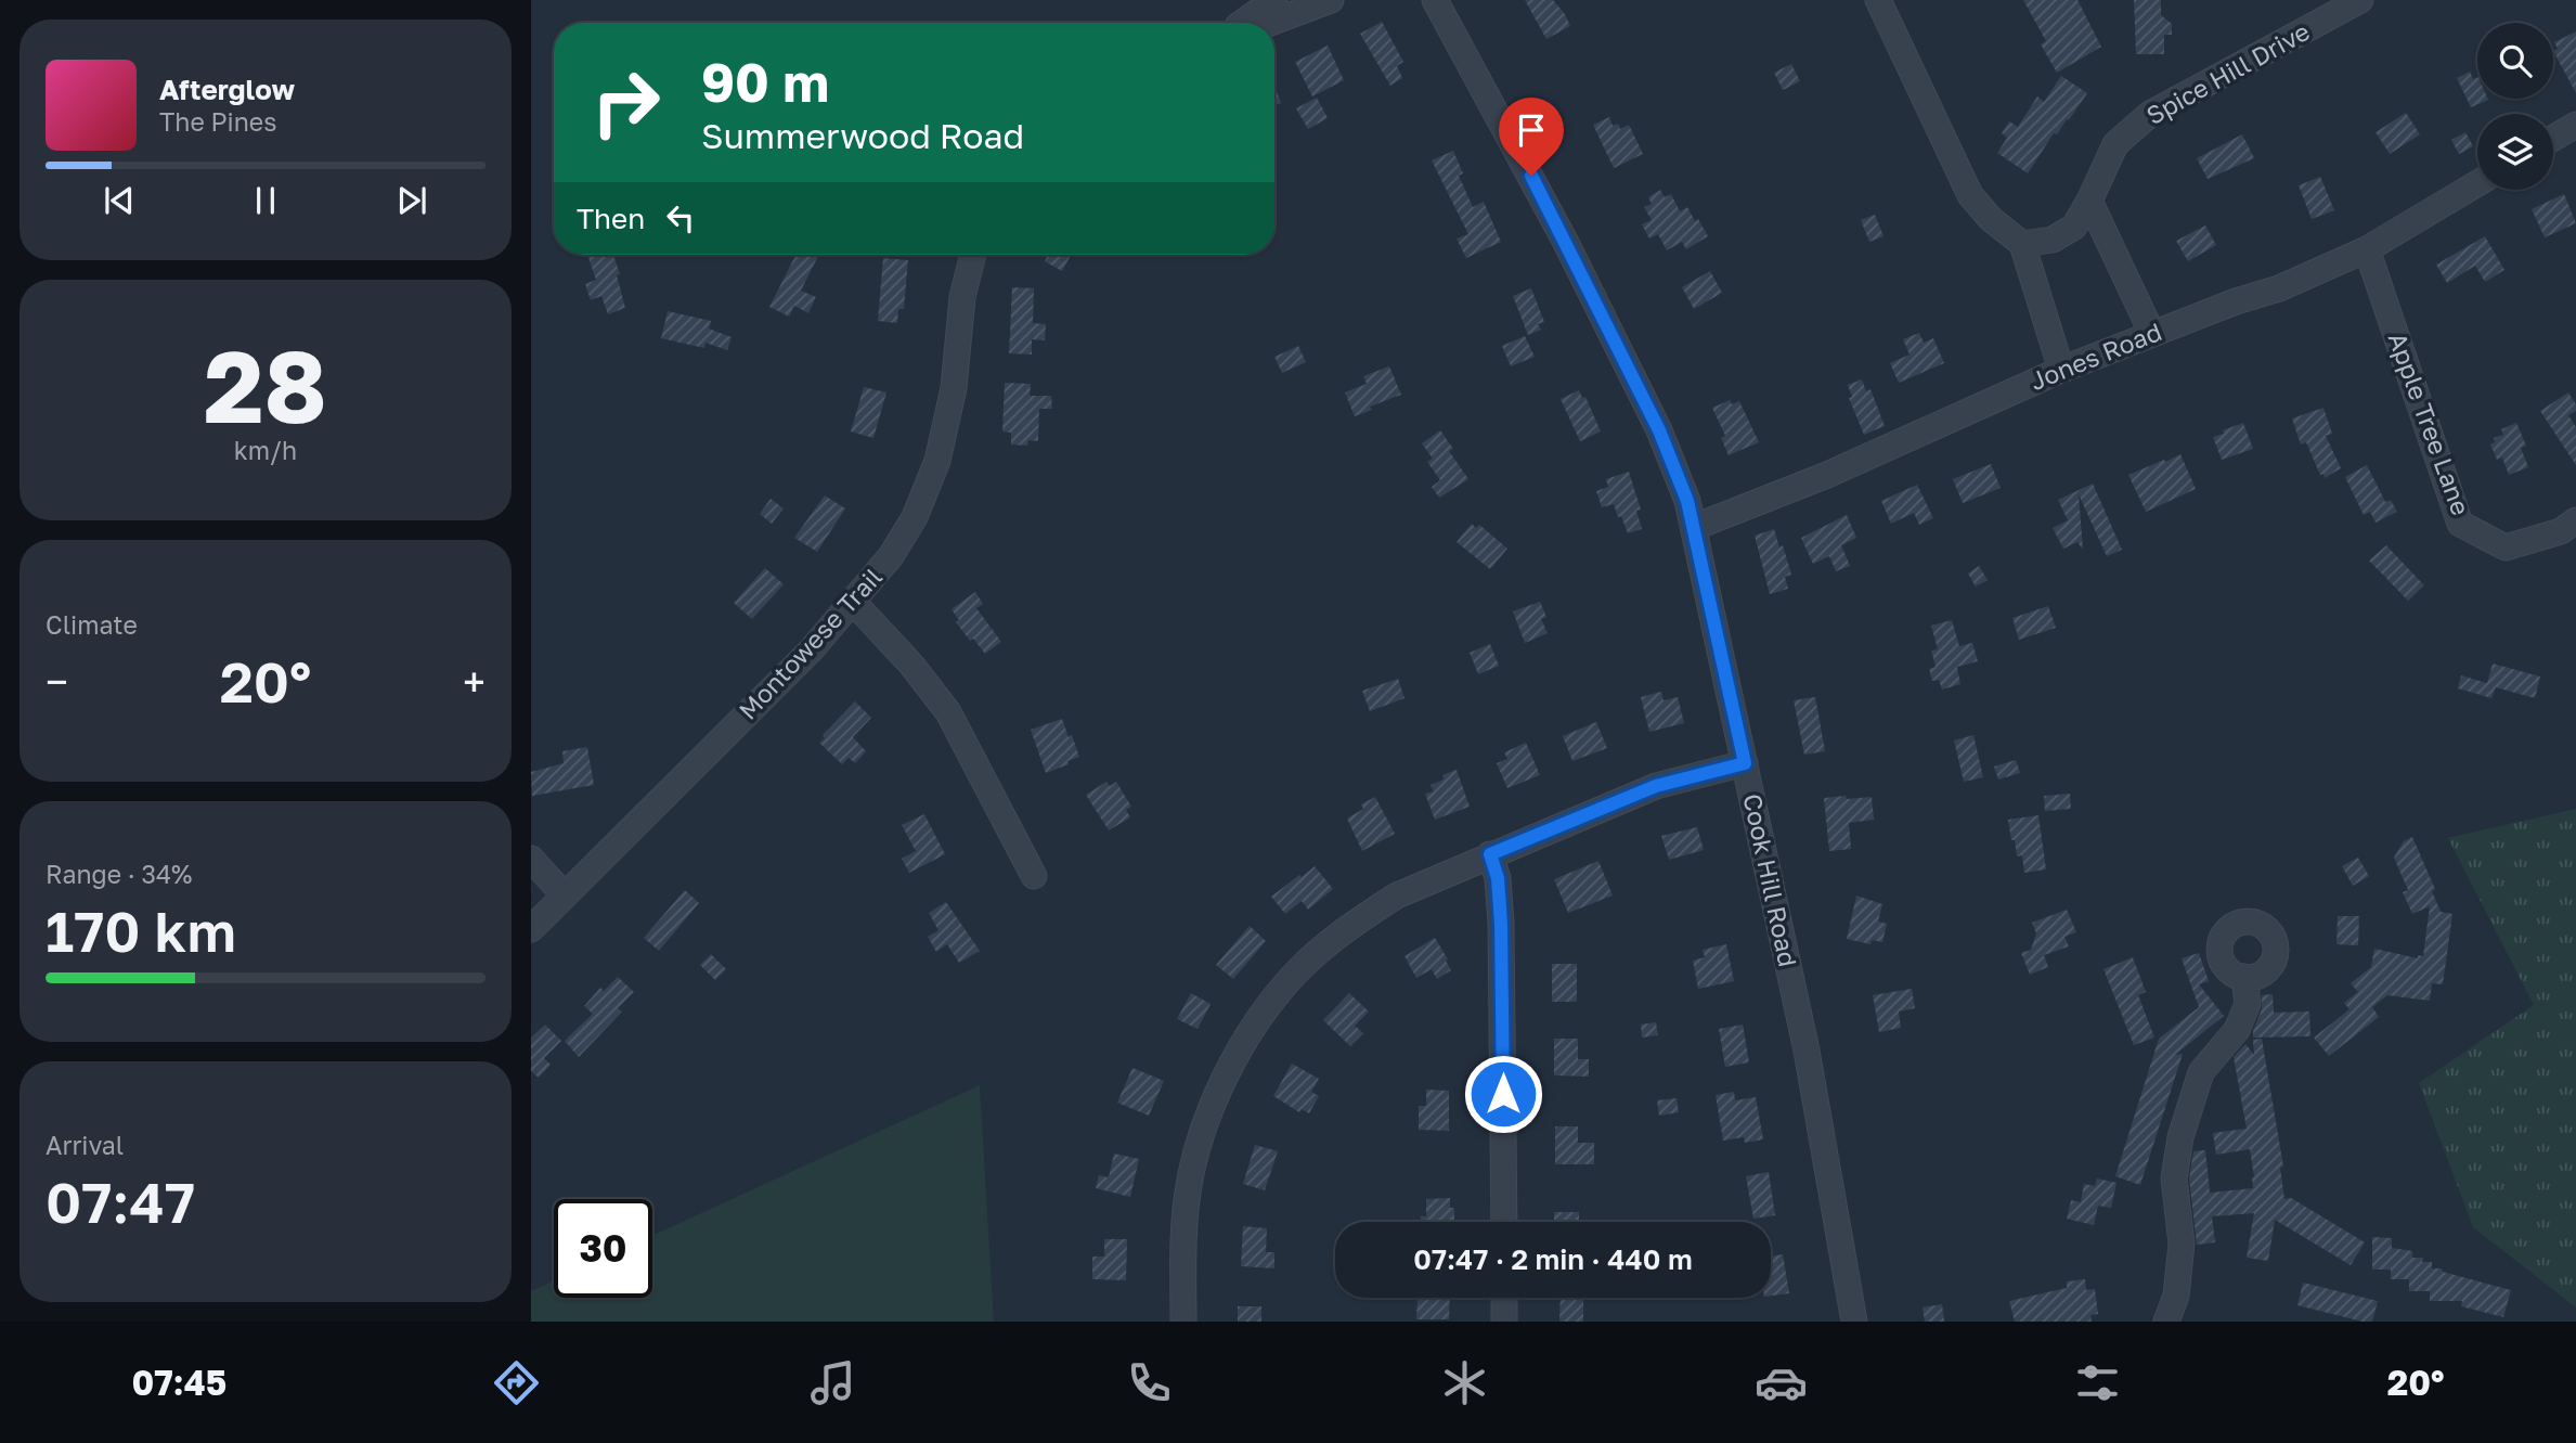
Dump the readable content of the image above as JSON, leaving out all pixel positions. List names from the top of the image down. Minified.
{"streets":{"street":["Spice Hill Drive","Jones Road","Apple Tree Lane","Montowese Trail","Cook Hill Road"]},"crossings":[["Jones Road","Apple Tree Lane"],["Jones Road","Cook Hill Road"]],"page":{"turn":["90 m","Summerwood Road"],"song":["Afterglow","The Pines"],"then":"Then","tile":[["28","km/h"],"Climate",["Range · 34%","170 km"],["Arrival","07:47"]],"heat":["−","20°","+"],"limit":"30","trip":"07:47 · 2 min · 440 m","tabs":["07:45","20°"]}}
